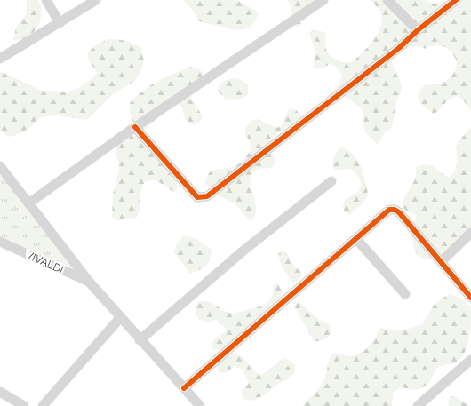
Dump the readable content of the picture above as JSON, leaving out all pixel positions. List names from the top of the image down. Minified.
{"streets":{"street":["VIVALDI"]}}
